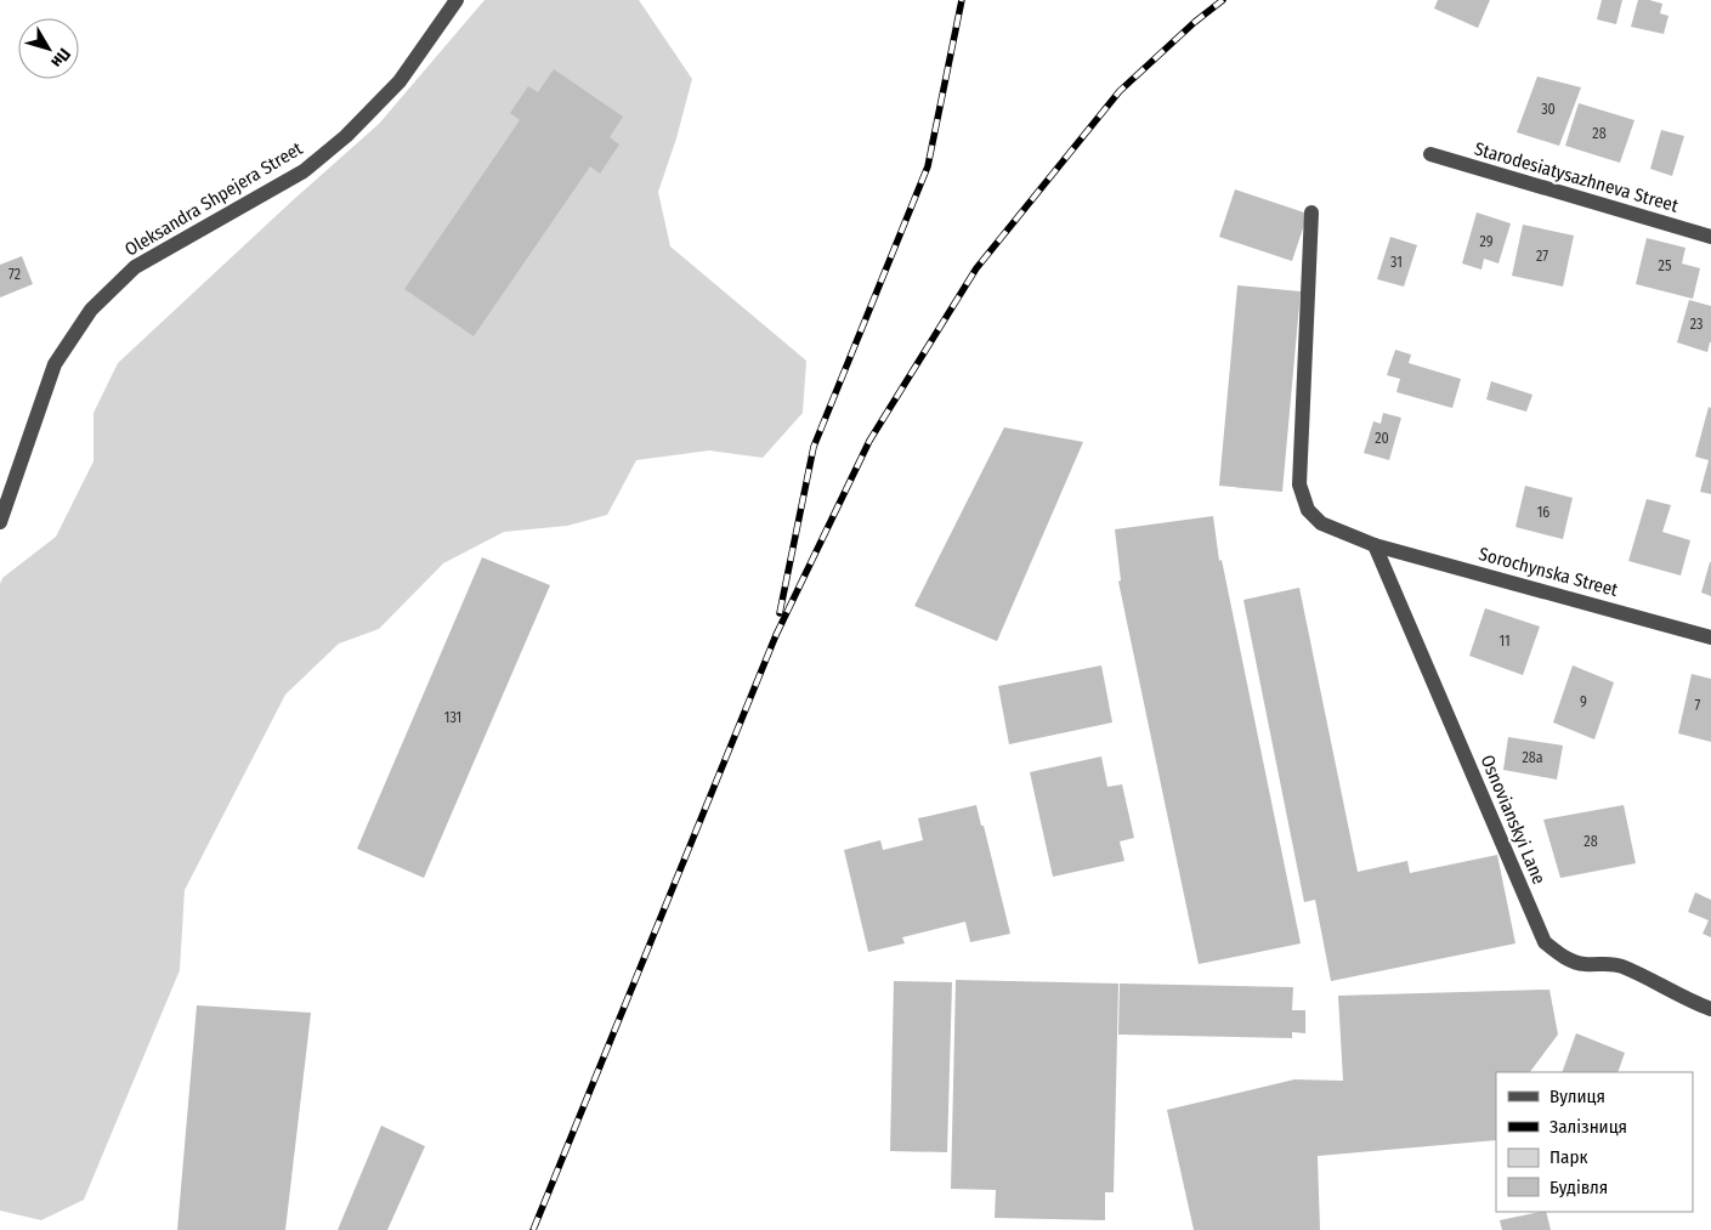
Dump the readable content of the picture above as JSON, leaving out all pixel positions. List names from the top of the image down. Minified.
{"streets":{"street":["Starodesiatysazhneva Street","Oleksandra Shpejera Street","Sorochynska Street","Osnovianskyi Lane"]},"crossings":[["Sorochynska Street","Osnovianskyi Lane"]],"house_numbers":["30","28","29","27","31","25","72","23","20","16","11","9","7","131","28а","28"],"legend":["Вулиця","Залізниця","Парк","Будівля"],"north":"bottom right"}
